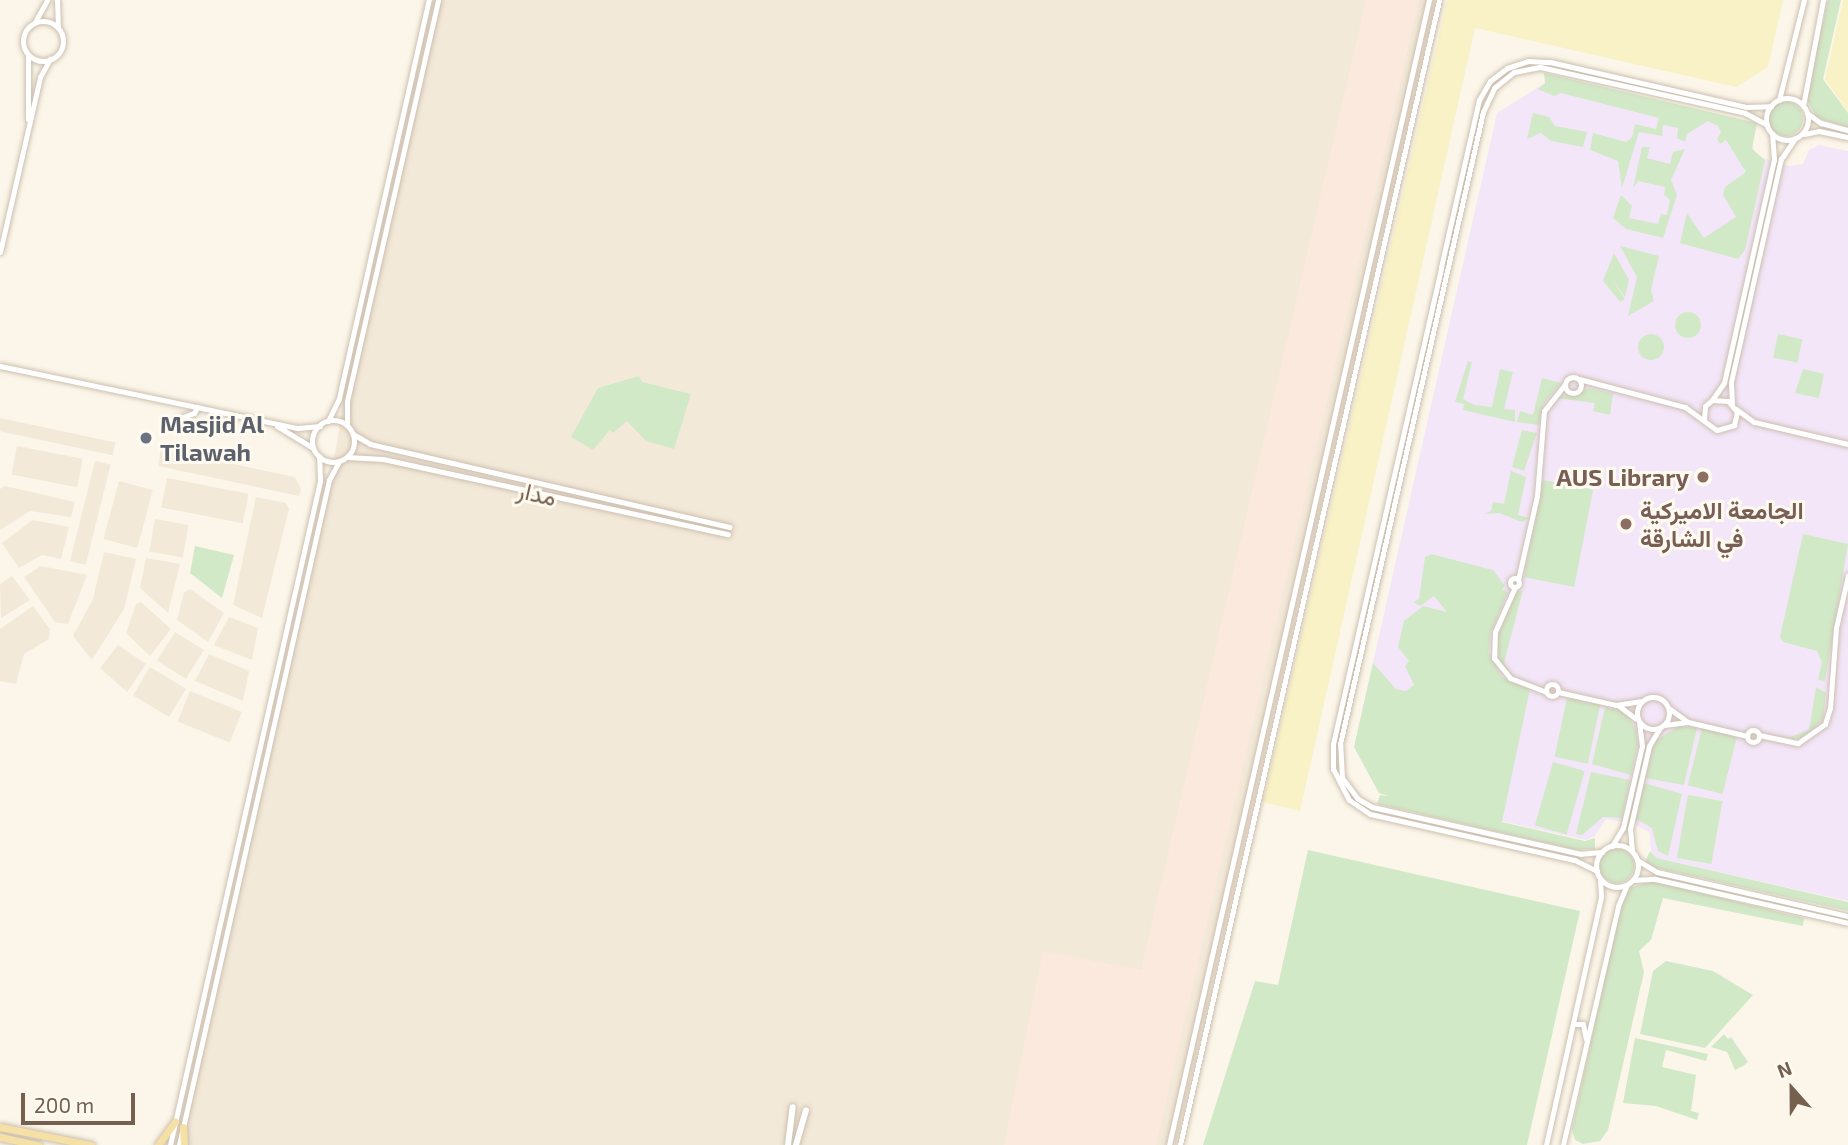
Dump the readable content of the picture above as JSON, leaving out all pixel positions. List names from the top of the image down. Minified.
{"streets":{"street":["مدار"]},"places":["Masjid Al Tilawah","AUS Library","الجامعة الاميركية في الشارقة"],"scale_bar":"200 m","north":"top"}
